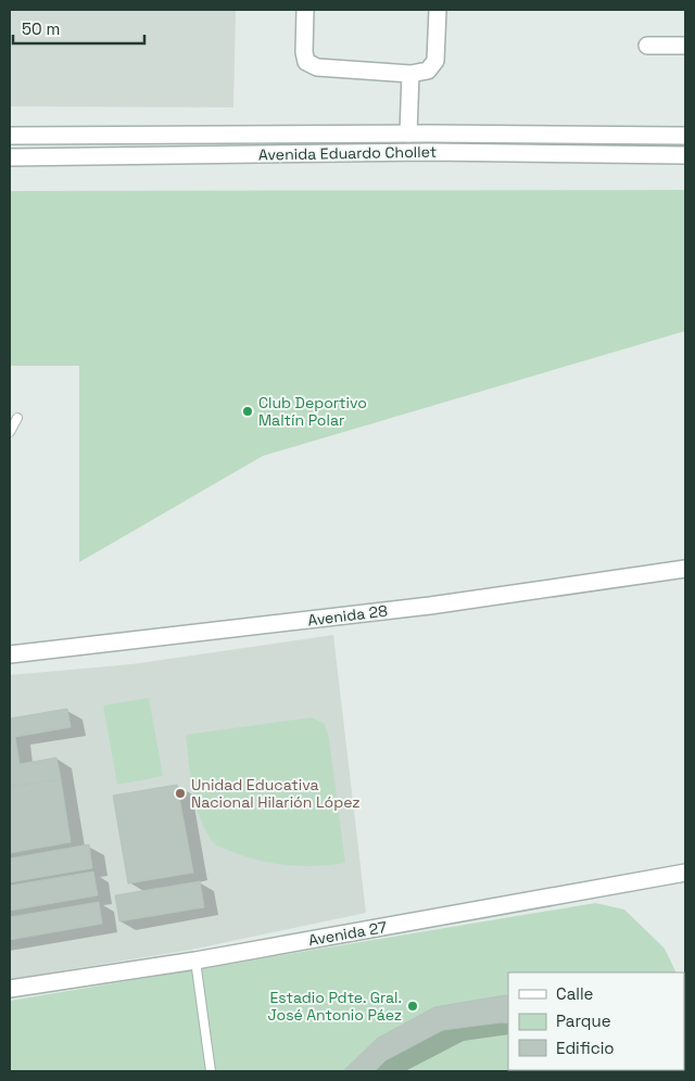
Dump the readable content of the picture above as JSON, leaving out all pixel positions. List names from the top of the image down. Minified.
{"streets":{"street":["Avenida Eduardo Chollet","Avenida 28","Avenida 27"]},"places":["Club Deportivo Maltín Polar","Unidad Educativa Nacional Hilarión López","Estadio Pdte. Gral. José Antonio Páez"],"legend":["Calle","Parque","Edificio"],"scale_bar":"50 m"}
